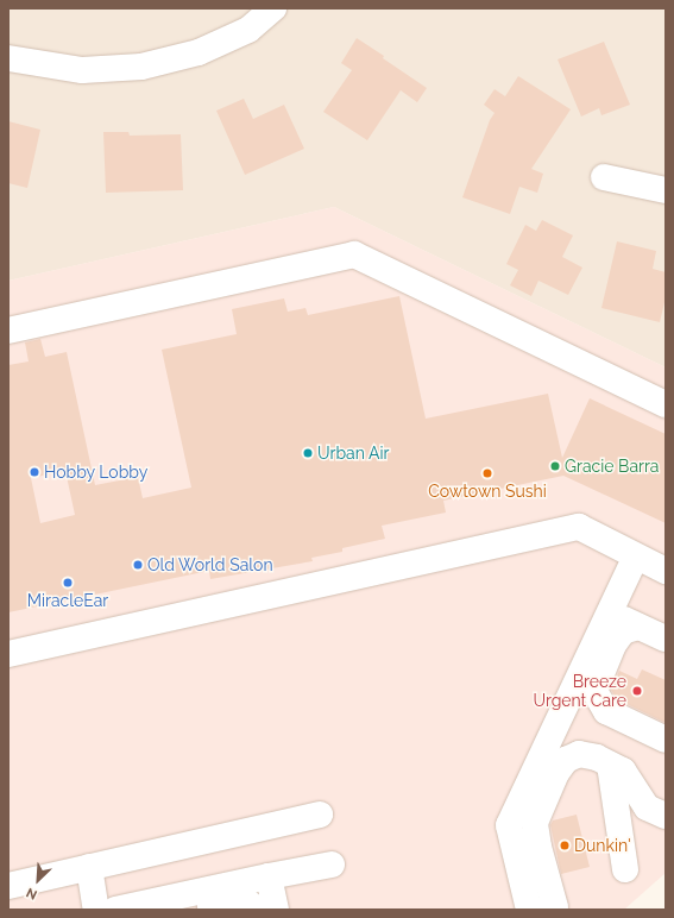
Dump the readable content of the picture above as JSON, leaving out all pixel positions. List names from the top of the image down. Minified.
{"places":["Urban Air","Gracie Barra","Hobby Lobby","Cowtown Sushi","Old World Salon","MiracleEar","Breeze Urgent Care","Dunkin'"],"north":"bottom left"}
